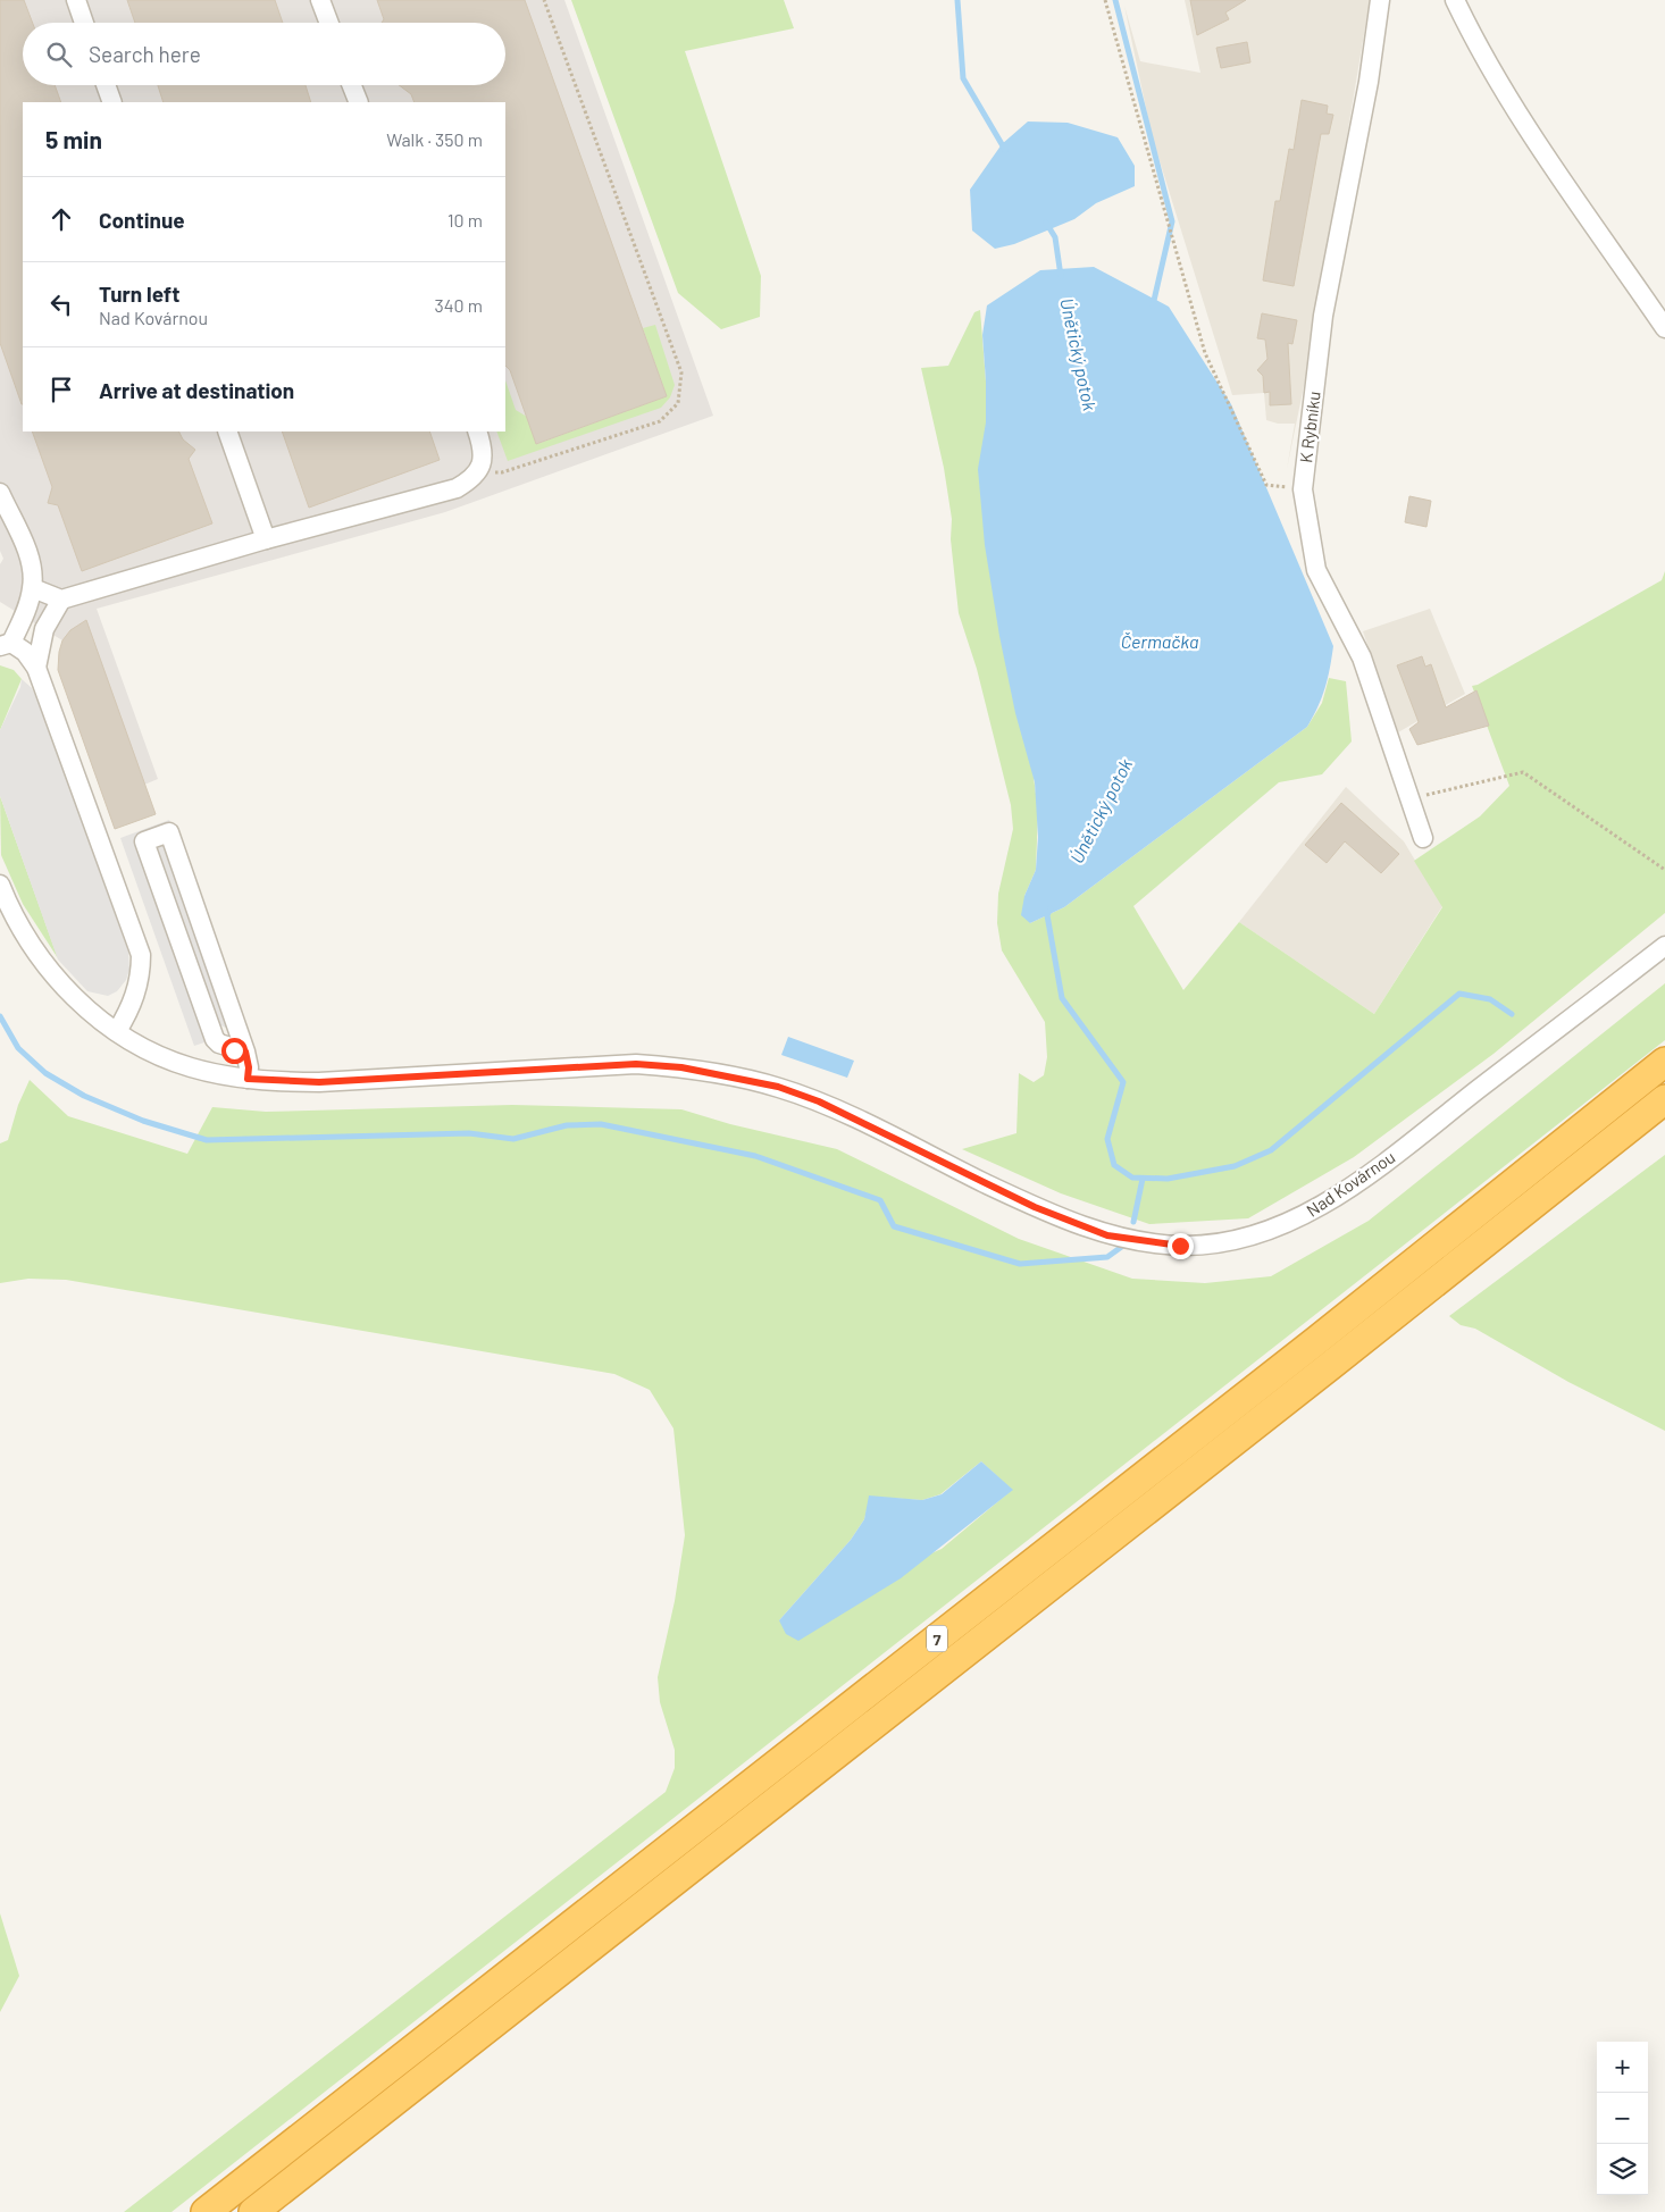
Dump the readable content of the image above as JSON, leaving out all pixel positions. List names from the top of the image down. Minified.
{"streets":{"highway":["7"],"street":["K Rybníku","Nad Kovárnou"]},"water":["Únětický potok","Čermačka"],"page":{"search":"Search here","heading":["5 min","Walk · 350 m"],"list":[["Continue","10 m"],["Turn left","Nad Kovárnou","340 m"],"Arrive at destination"],"map_buttons":["+","−"]}}
